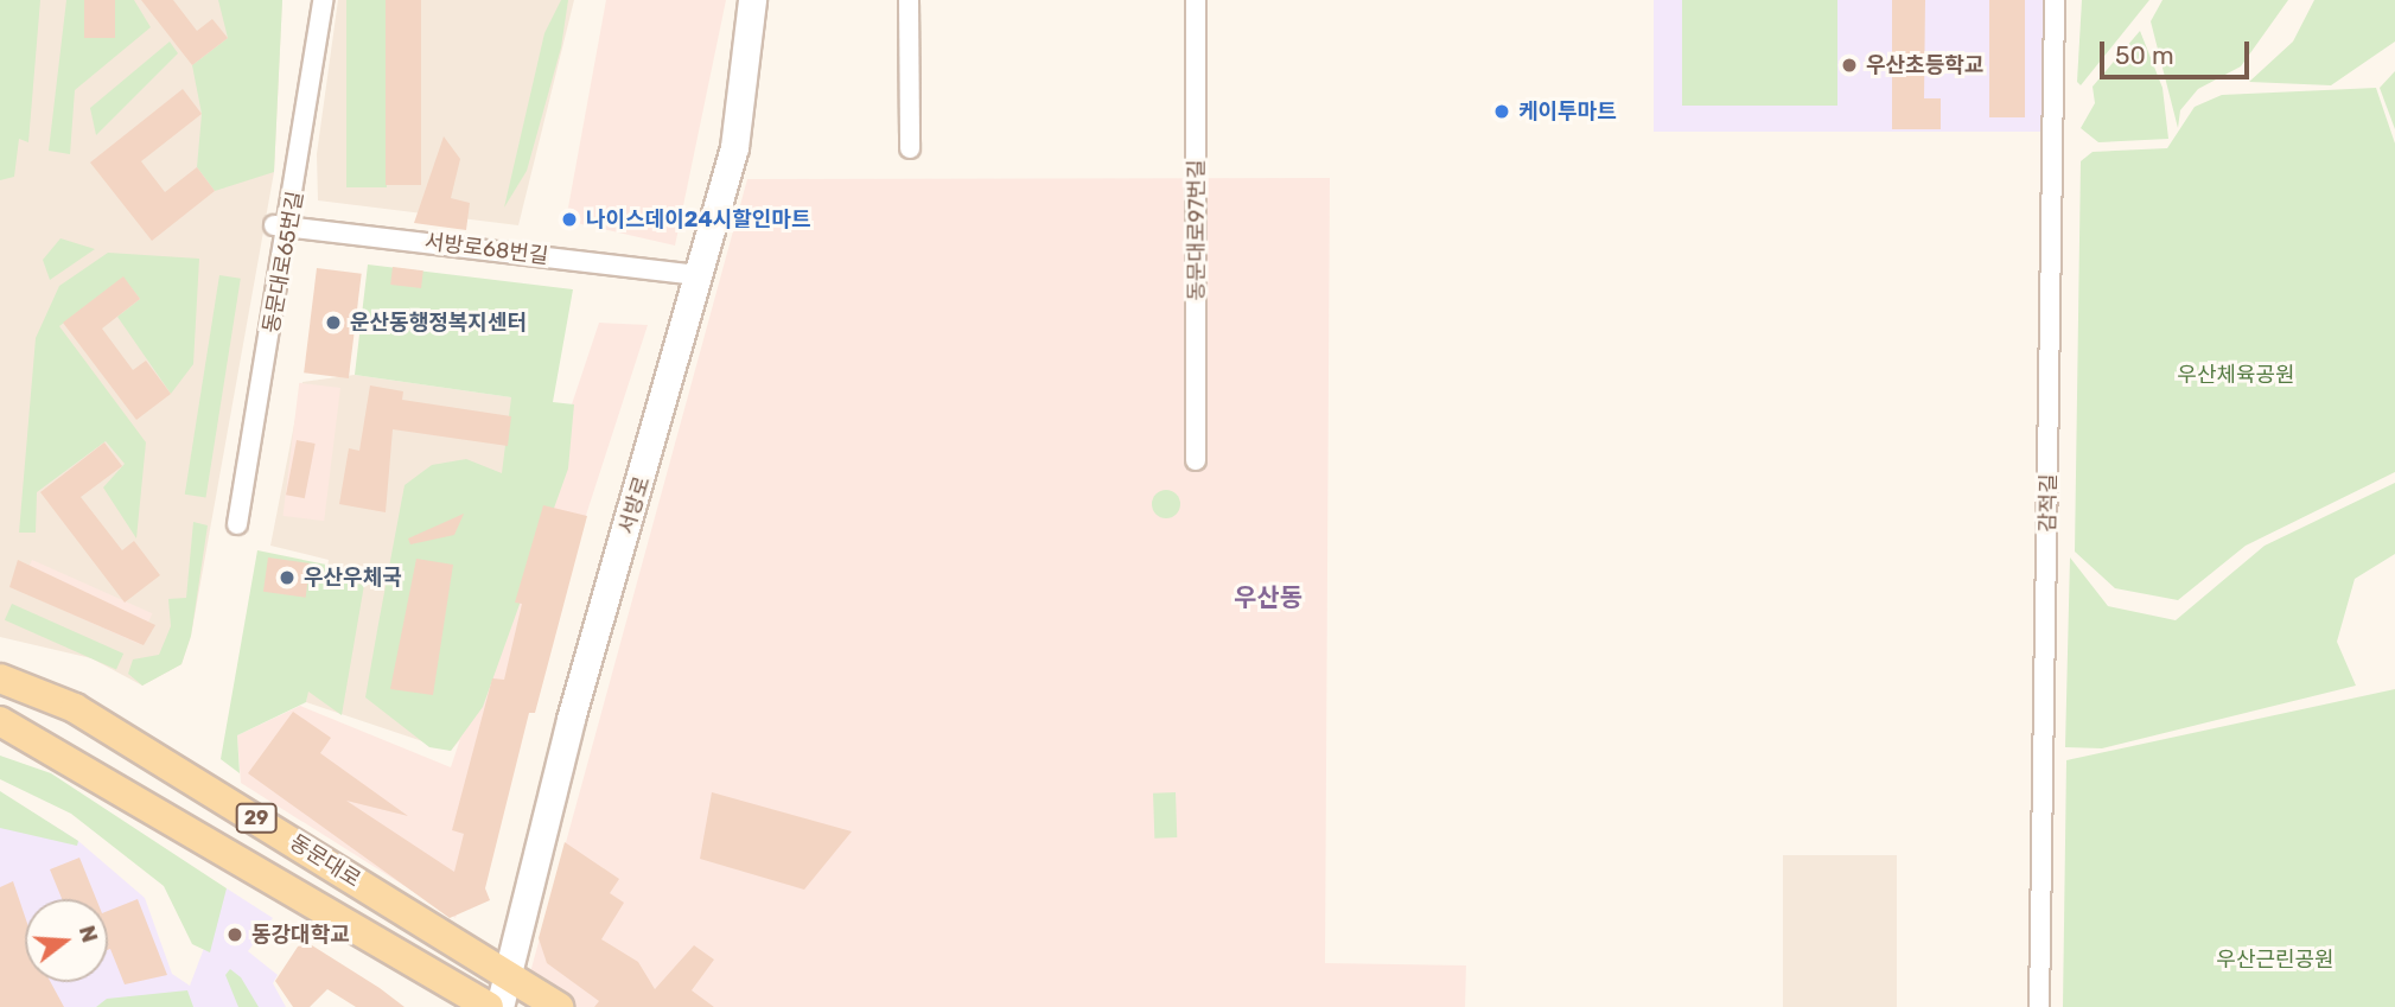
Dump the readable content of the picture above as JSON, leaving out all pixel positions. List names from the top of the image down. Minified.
{"streets":{"main road":["서방로","29","동문대로"],"street":["동문대로97번길","서방로68번길","동문대로65번길","감적길"]},"crossings":[["서방로68번길","동문대로65번길"],["서방로68번길","서방로"],["서방로","동문대로"]],"districts":["우산동"],"parks":["우산체육공원","우산근린공원"],"places":["우산초등학교","케이투마트","나이스데이24시할인마트","운산동행정복지센터","우산우체국","동강대학교"],"scale_bar":"50 m","north":"right"}
